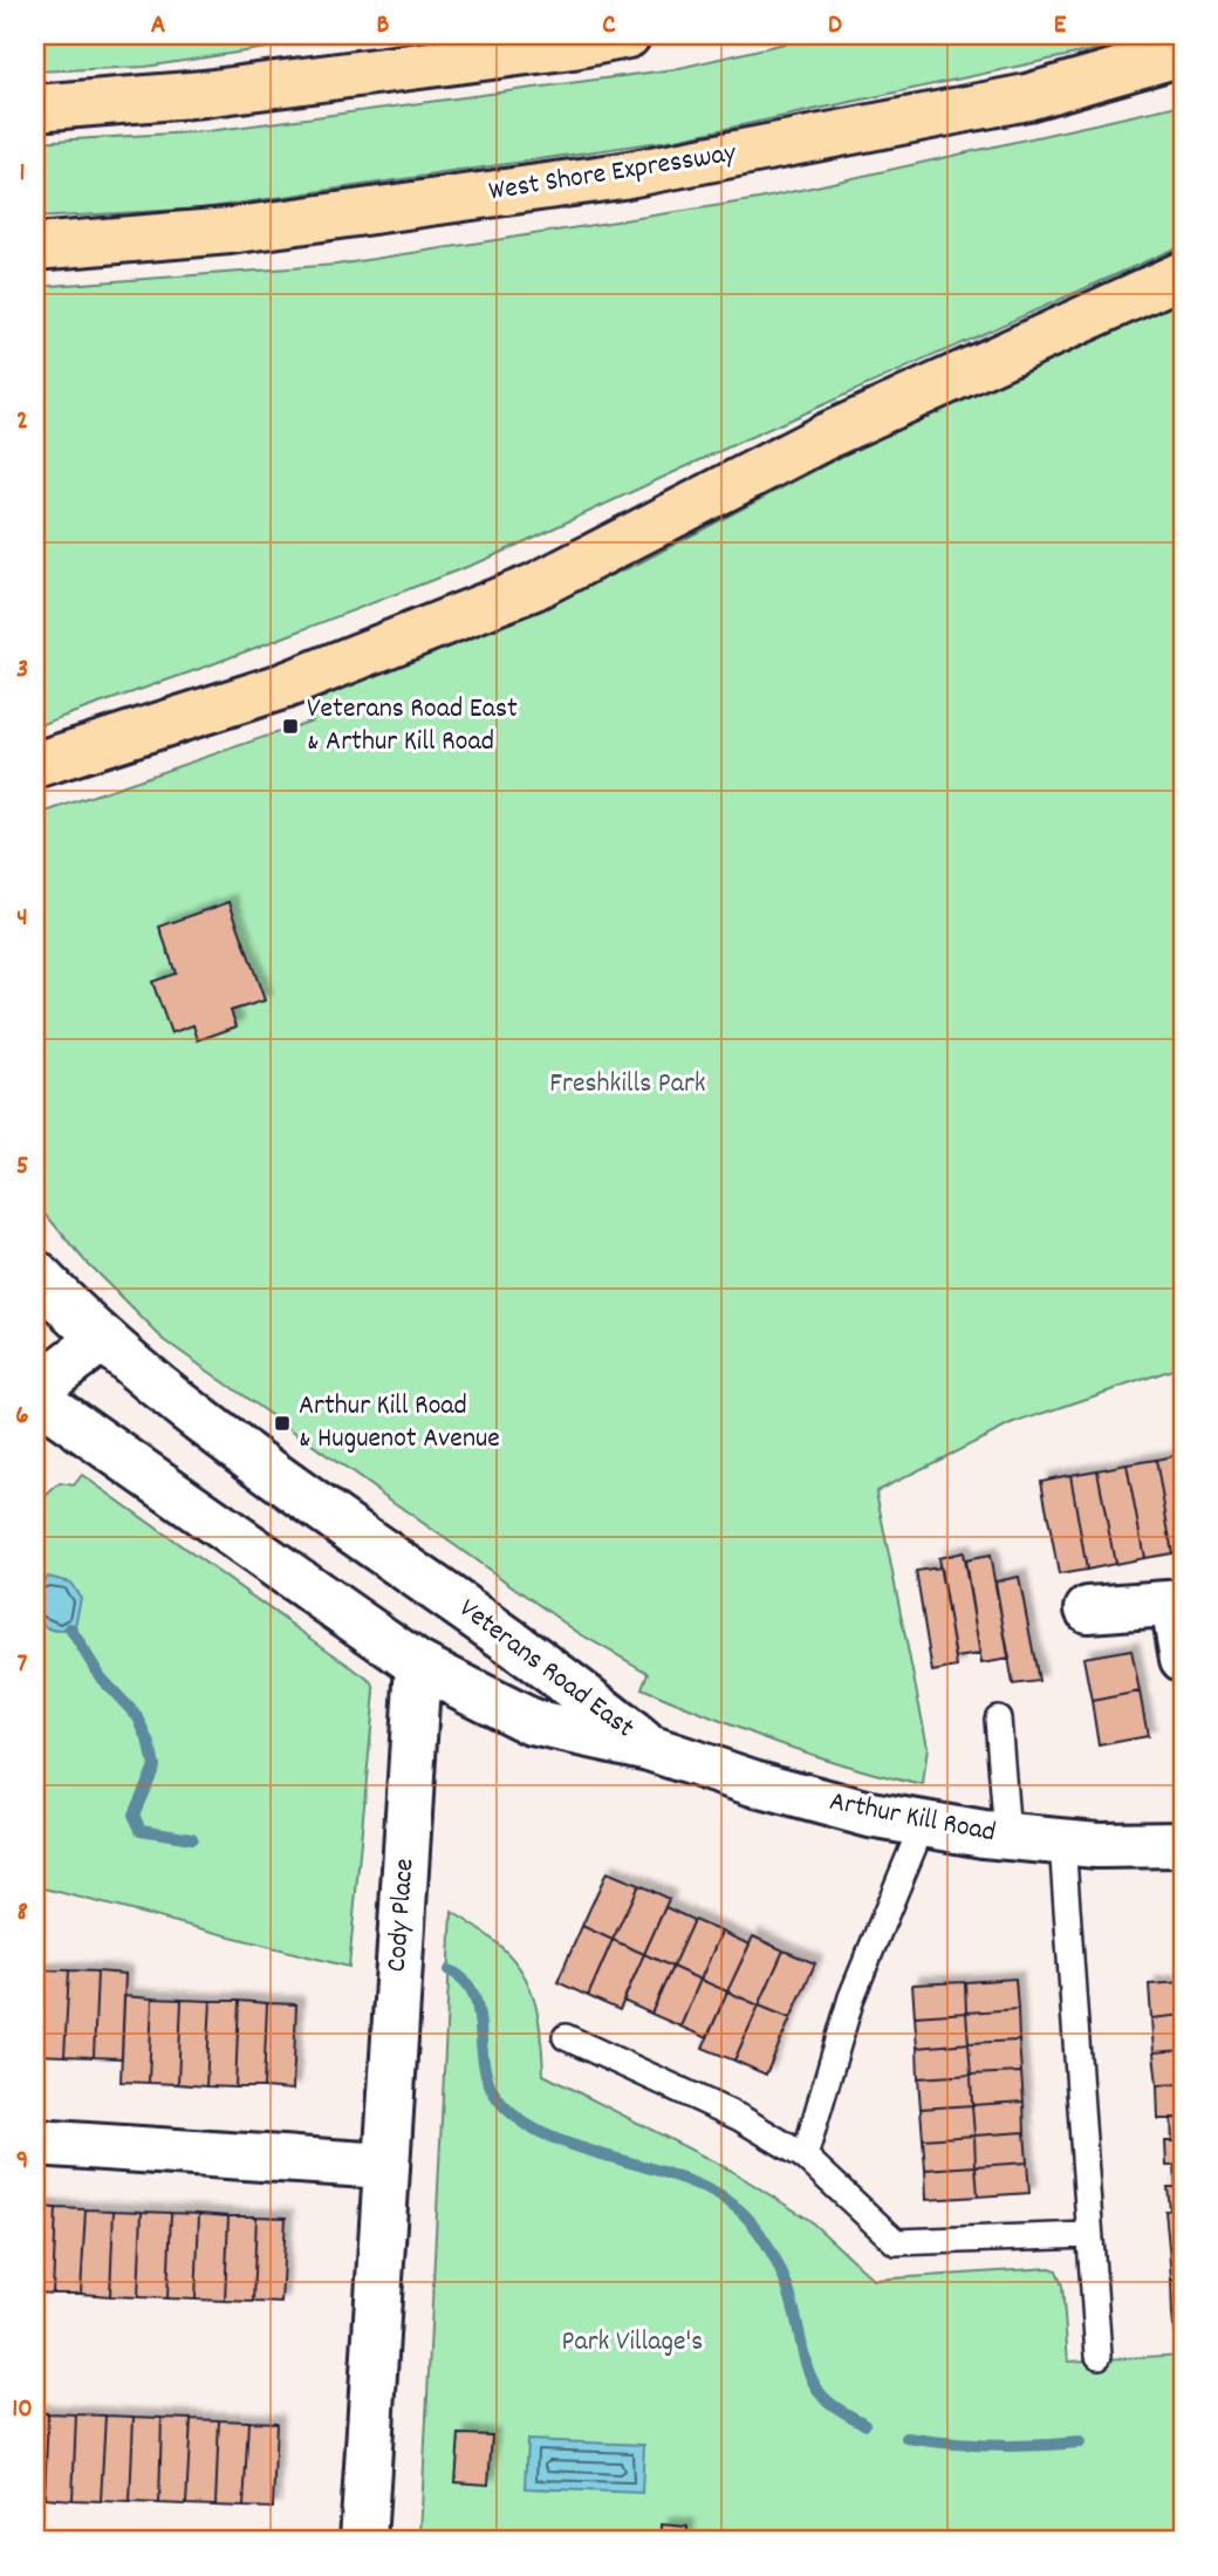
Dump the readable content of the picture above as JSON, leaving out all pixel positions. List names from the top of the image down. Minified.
{"streets":{"highway":["West Shore Expressway"],"street":["Veterans Road East","Arthur Kill Road","Cody Place"]},"crossings":[["Veterans Road East","Arthur Kill Road"],["Veterans Road East","Cody Place"]],"parks":["Freshkills Park","Park Village's"],"places":{"transit":["Veterans Road East & Arthur Kill Road","Arthur Kill Road & Huguenot Avenue"]},"grid":{"columns":["A","B","C","D","E"],"rows":["1","2","3","4","5","6","7","8","9","10"]}}
